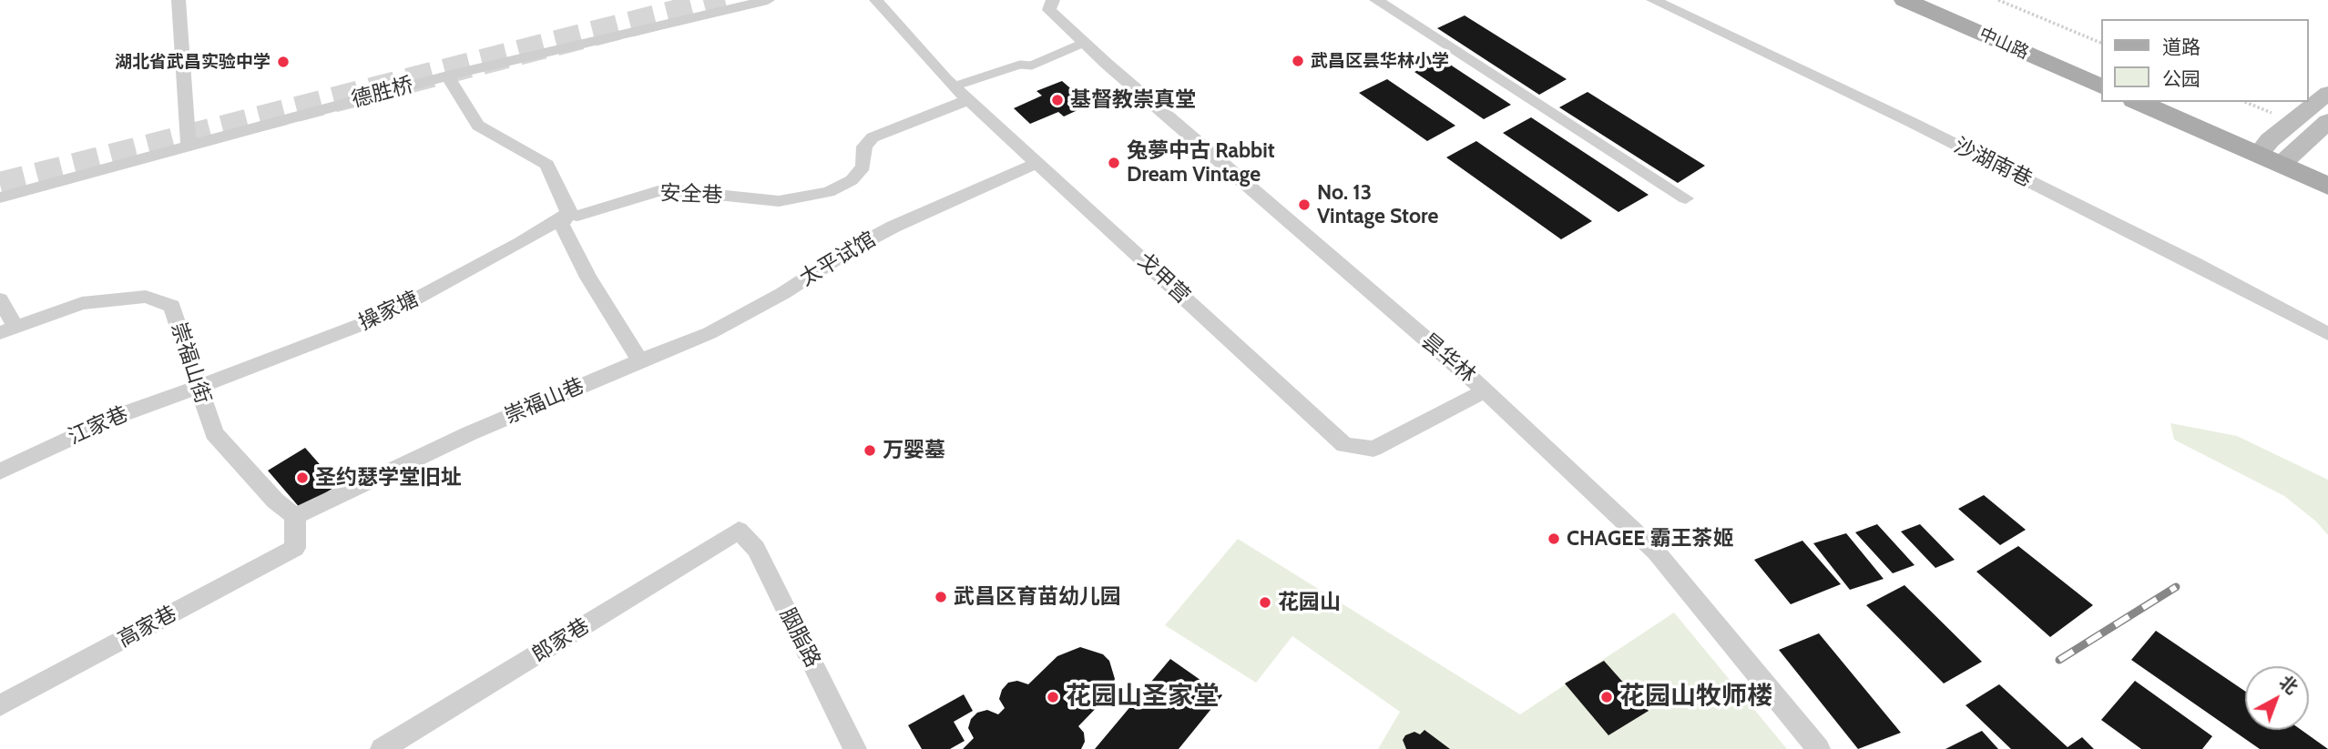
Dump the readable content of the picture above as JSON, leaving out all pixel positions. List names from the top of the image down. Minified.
{"streets":{"main road":["中山路"],"street":["德胜桥","沙湖南巷","安全巷","太平试馆","戈甲营","操家塘","昙华林","崇福山街","崇福山巷","江家巷","高家巷","胭脂路","郎家巷"]},"crossings":[["安全巷","戈甲营"],["安全巷","操家塘"],["太平试馆","戈甲营"],["太平试馆","崇福山巷"],["戈甲营","昙华林"],["操家塘","崇福山街"],["操家塘","江家巷"],["崇福山街","崇福山巷"],["崇福山街","江家巷"],["崇福山街","高家巷"],["崇福山巷","高家巷"],["胭脂路","郎家巷"]],"places":["武昌区昙华林小学","湖北省武昌实验中学","基督教崇真堂","兔夢中古 Rabbit Dream Vintage","No. 13 Vintage Store","万婴墓","圣约瑟学堂旧址","CHAGEE 霸王茶姬","武昌区育苗幼儿园","花园山","花园山圣家堂","花园山牧师楼"],"legend":["道路","公园"],"north":"top right"}
